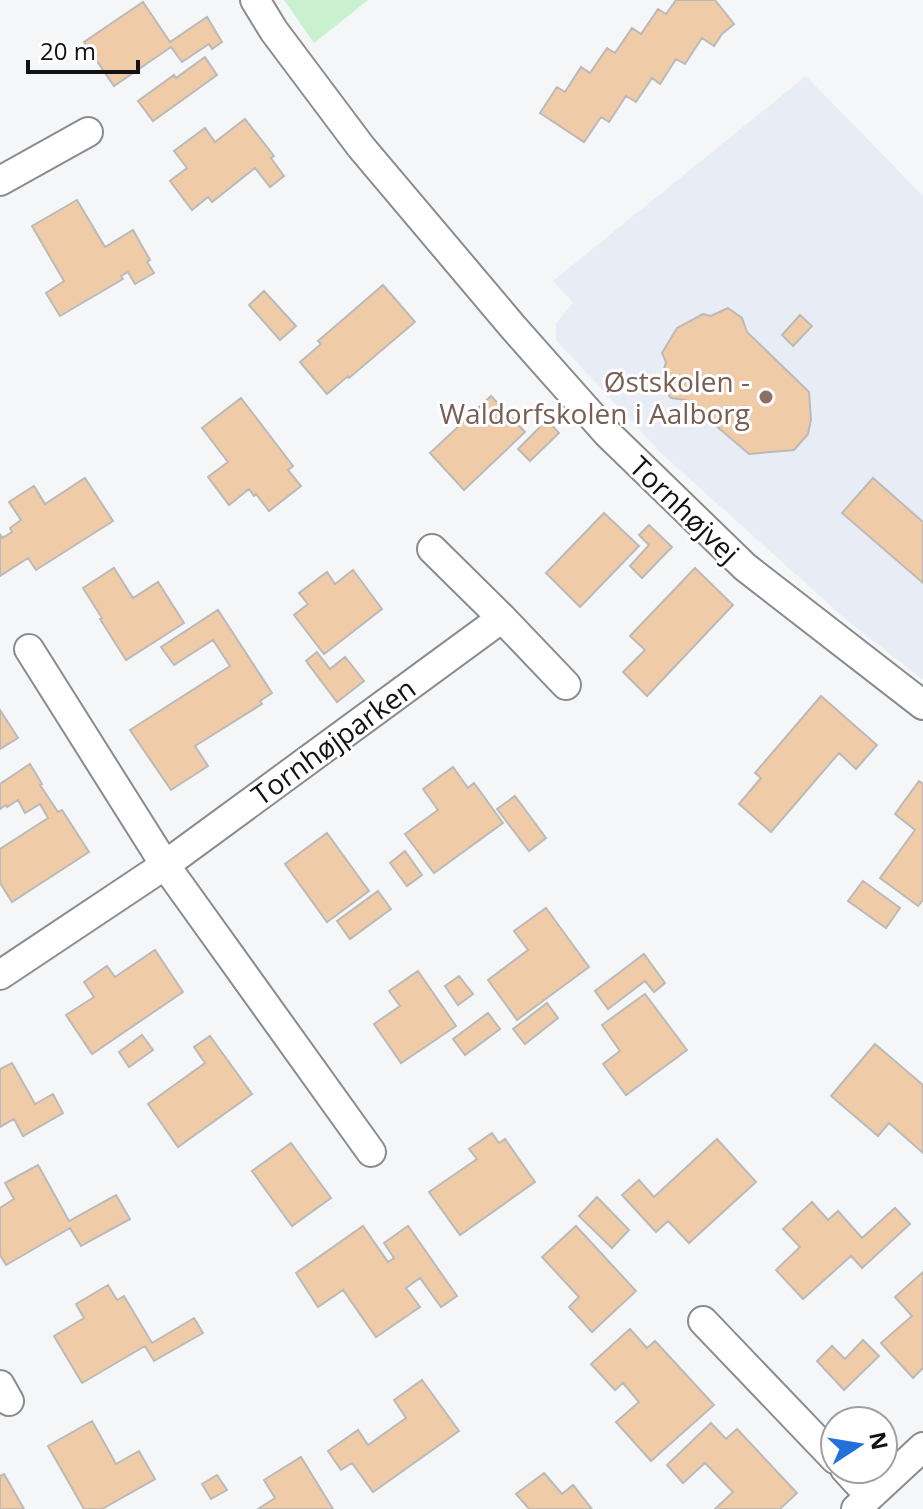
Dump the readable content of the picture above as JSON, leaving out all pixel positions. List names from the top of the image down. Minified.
{"streets":{"street":["Tornhøjvej","Tornhøjparken"]},"places":["Østskolen - Waldorfskolen i Aalborg"],"scale_bar":"20 m","north":"right"}
